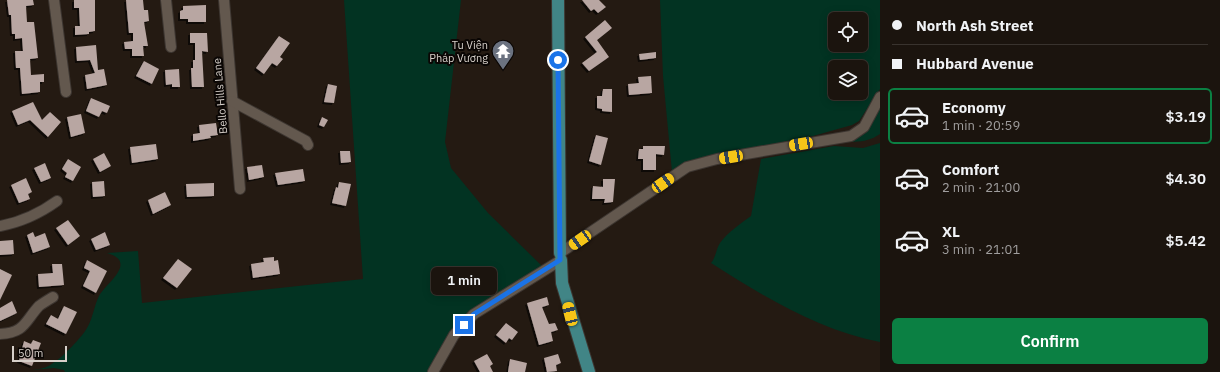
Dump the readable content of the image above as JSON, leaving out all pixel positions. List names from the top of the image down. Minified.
{"streets":{"street":["Bello Hills Lane"]},"places":{"temple":["Tu Viện Pháp Vương"]},"scale_bar":"50 m","page":{"banner":["North Ash Street","Hubbard Avenue"],"list":[{"name":"Economy","note":"1 min · 20:59","value":"$3.19"},{"name":"Comfort","note":"2 min · 21:00","value":"$4.30"},{"name":"XL","note":"3 min · 21:01","value":"$5.42"}],"bubble":"1 min","buttons":"Confirm","scale":"50 m"}}
